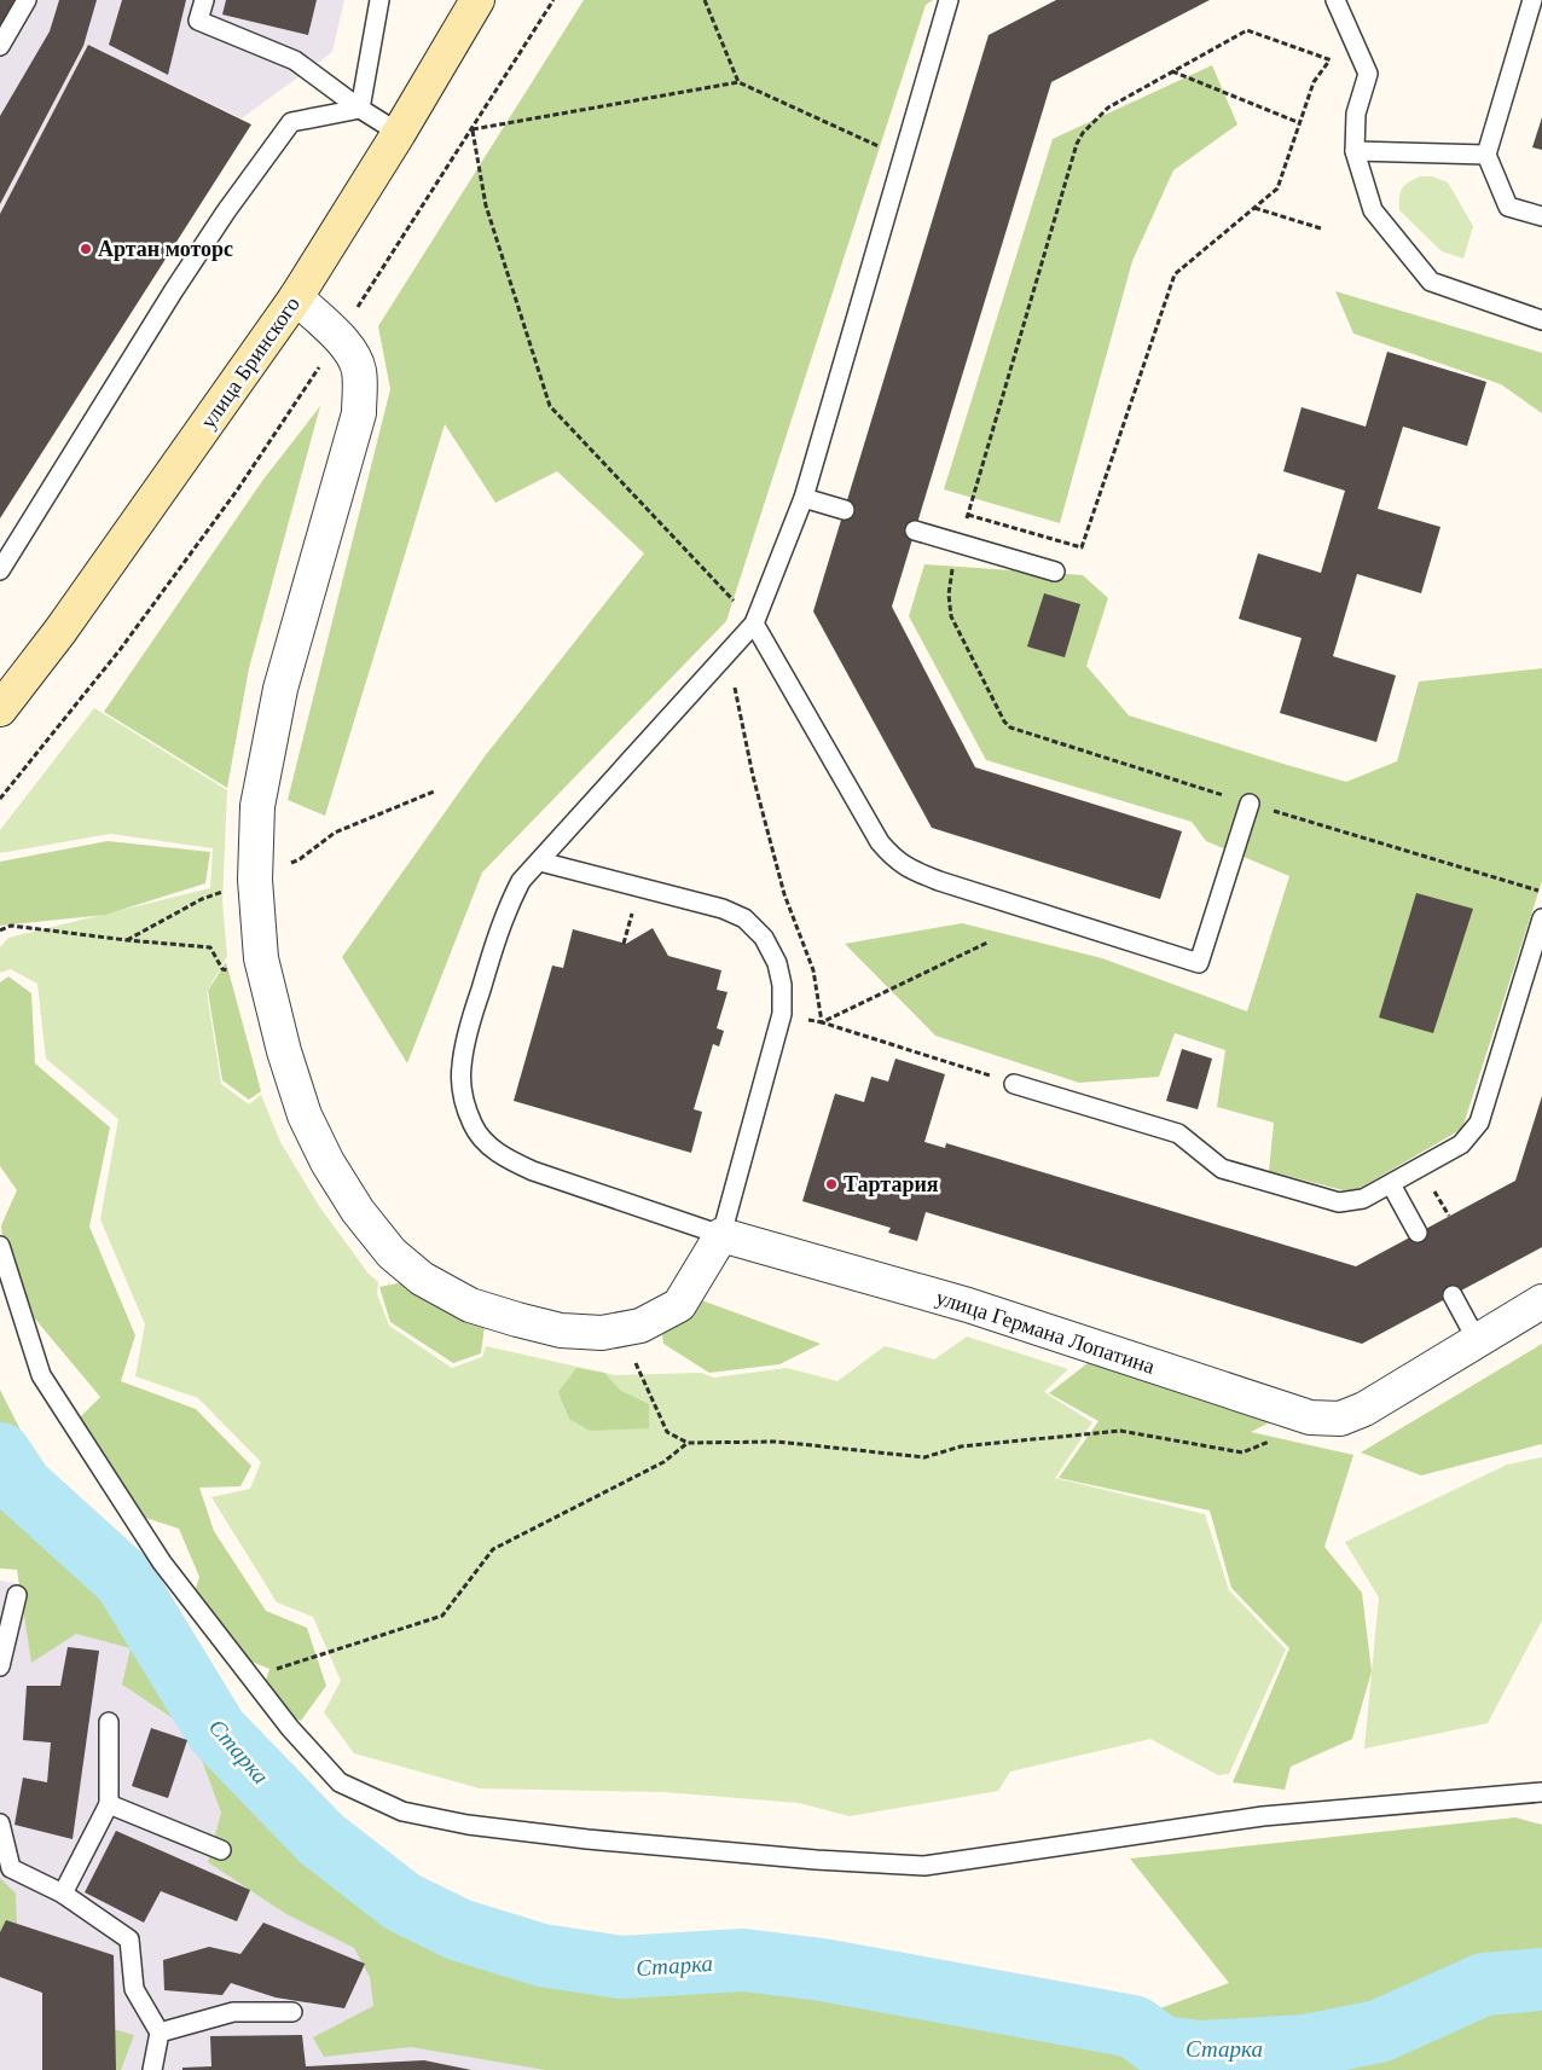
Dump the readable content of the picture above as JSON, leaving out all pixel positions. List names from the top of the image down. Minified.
{"streets":{"main road":["улица Бринского"],"street":["улица Германа Лопатина"]},"water":["Старка"],"places":["Артан моторс","Тартария"]}
